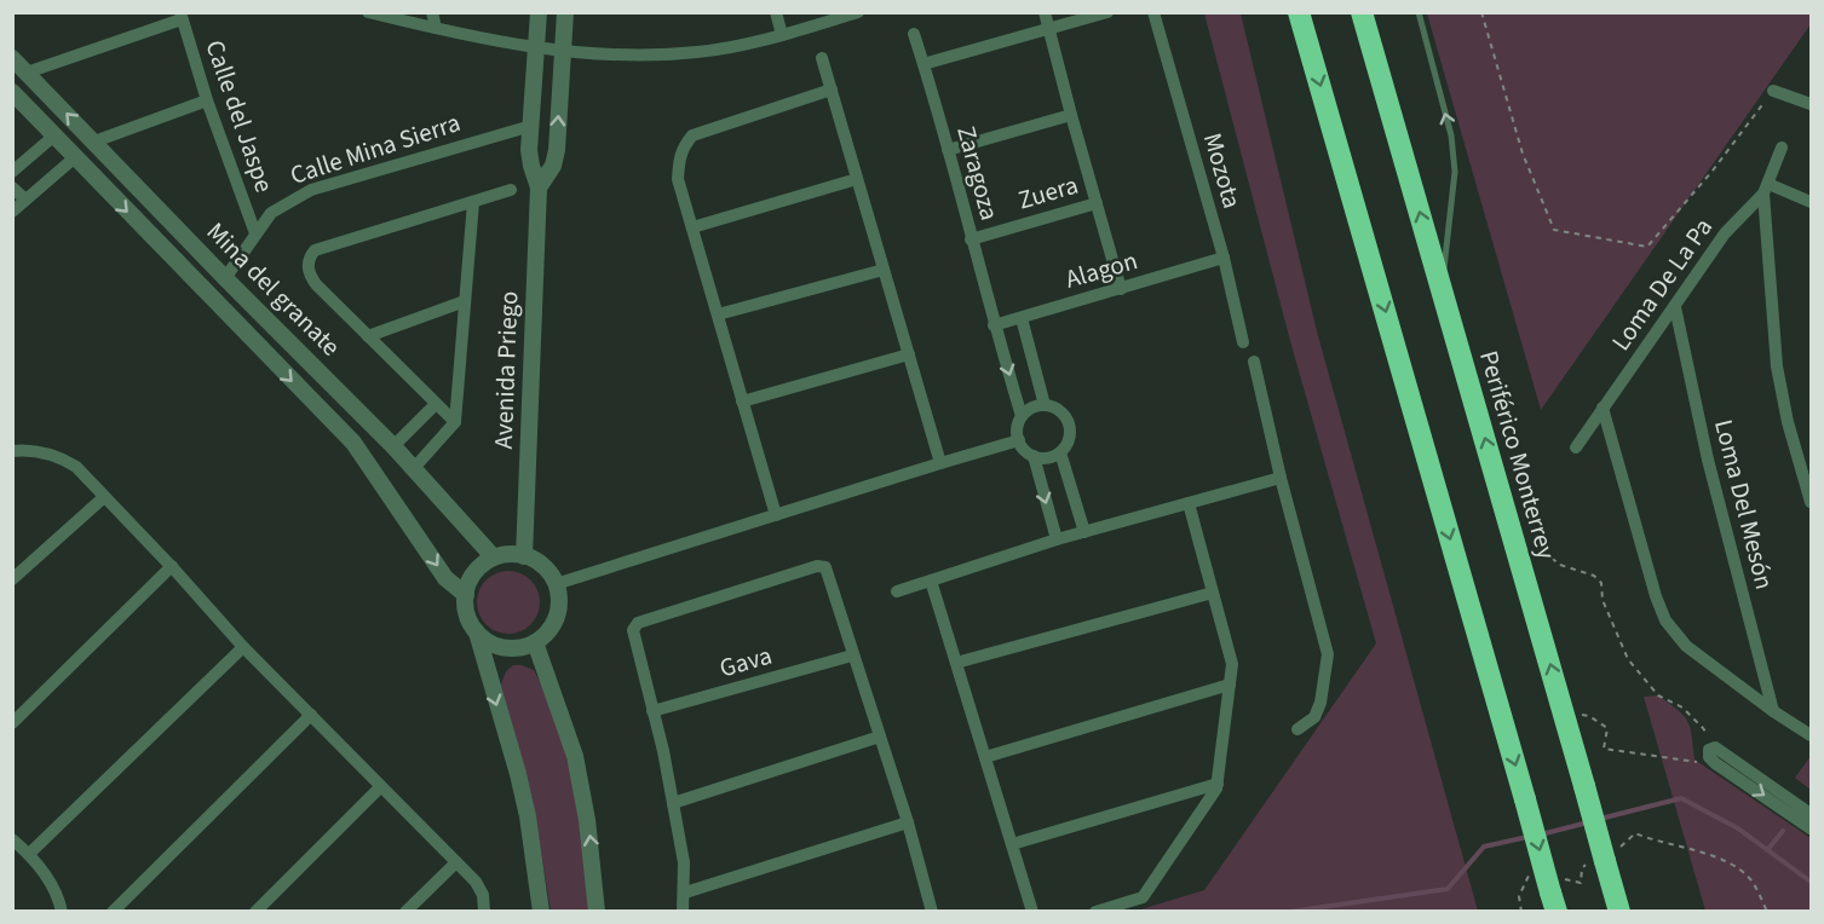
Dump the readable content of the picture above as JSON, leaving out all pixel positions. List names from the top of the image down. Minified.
{"streets":{"highway":["Periférico Monterrey"],"street":["Calle del Jaspe","Calle Mina Sierra","Mozota","Zaragoza","Zuera","Alagon","Loma De La Pa","Mina del granate","Avenida Priego","Loma Del Mesón","Gava"]},"crossings":[["Calle del Jaspe","Calle Mina Sierra"],["Calle Mina Sierra","Mina del granate"],["Calle Mina Sierra","Avenida Priego"],["Mozota","Alagon"],["Zaragoza","Zuera"],["Zaragoza","Alagon"],["Loma De La Pa","Loma Del Mesón"],["Mina del granate","Avenida Priego"]]}
